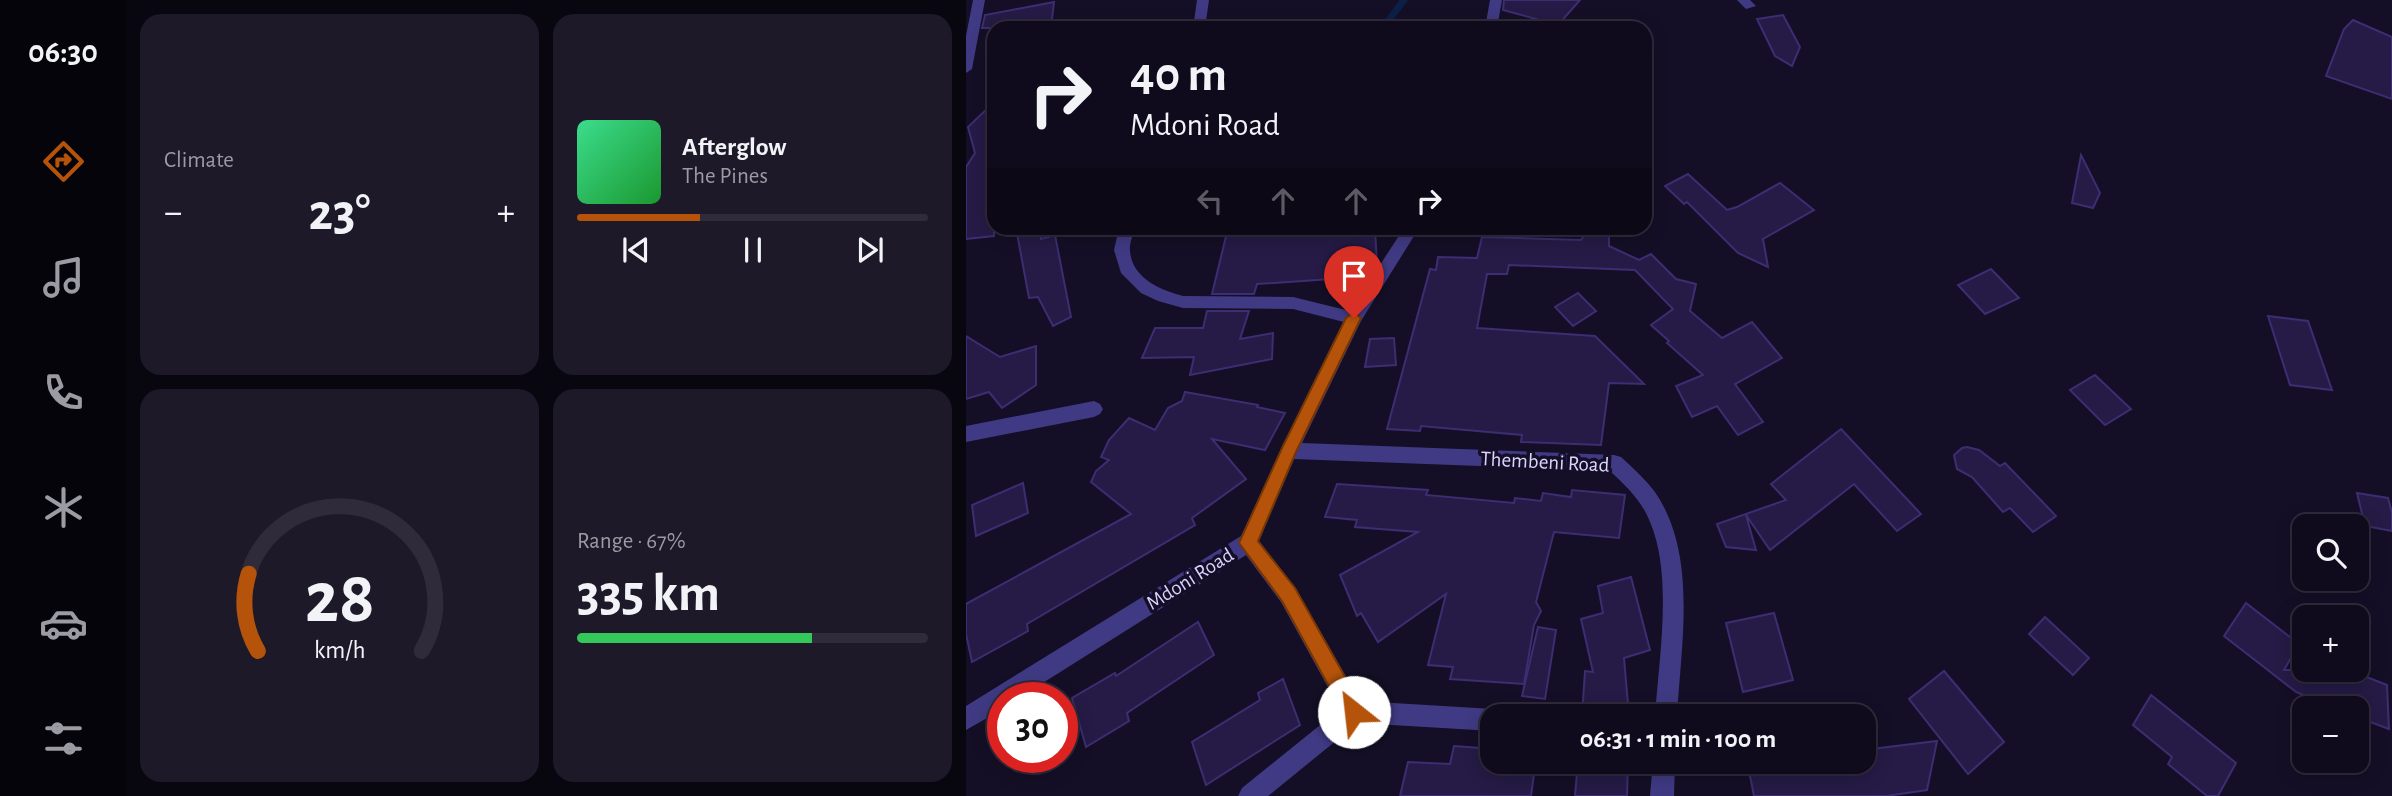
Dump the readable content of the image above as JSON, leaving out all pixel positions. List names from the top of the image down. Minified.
{"streets":{"street":["Thembeni Road","Mdoni Road"]},"crossings":[["Thembeni Road","Mdoni Road"]],"page":{"tabs":"06:30","tile":["Climate",["Range · 67%","335 km"]],"turn":["40 m","Mdoni Road"],"song":["Afterglow","The Pines"],"heat":["−","23°","+"],"map_buttons":["+","−"],"limit":"30","trip":"06:31 · 1 min · 100 m","gauge":["28","km/h"]}}
